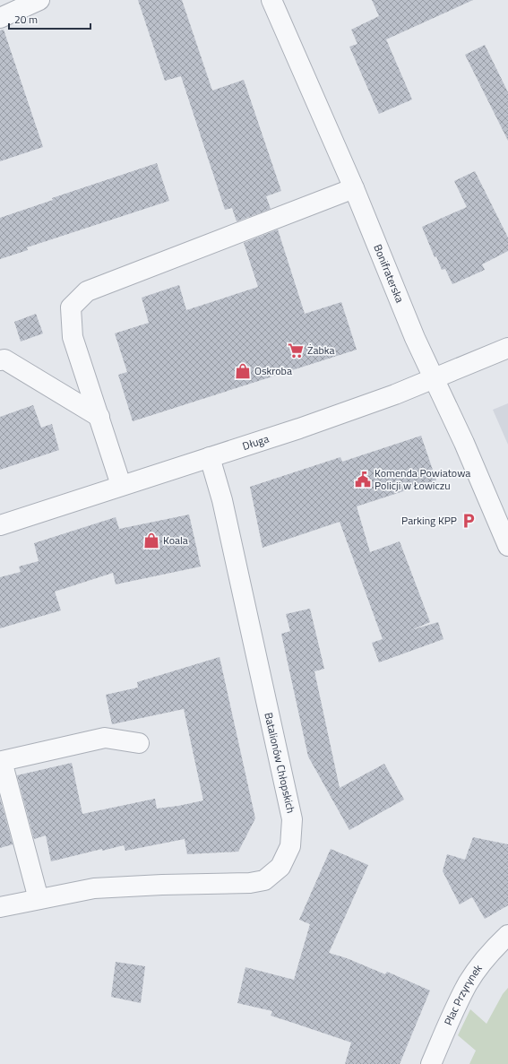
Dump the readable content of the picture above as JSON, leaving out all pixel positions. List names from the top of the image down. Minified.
{"streets":{"street":["Bonifraterska","Długa","Batalionów Chłopskich","Plac Przyrynek"]},"crossings":[["Bonifraterska","Długa"],["Długa","Batalionów Chłopskich"]],"places":{"supermarket":["Żabka"],"shop":["Oskroba","Koala"],"public building":["Komenda Powiatowa Policji w Łowiczu"],"parking":["Parking KPP"]},"scale_bar":"20 m"}
